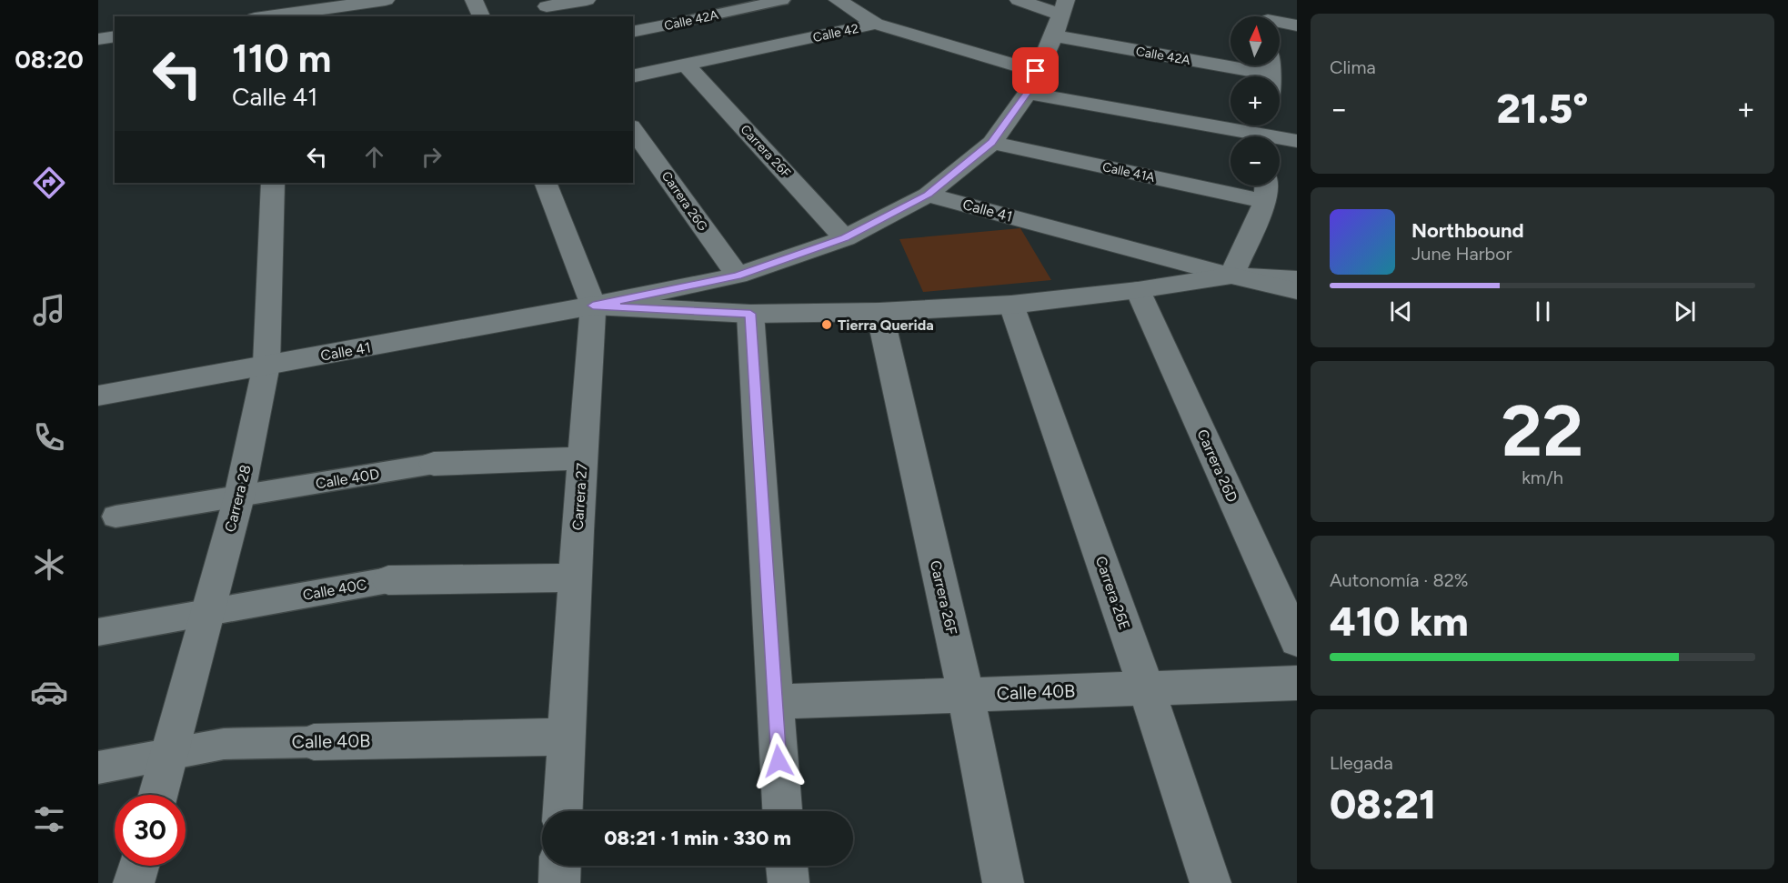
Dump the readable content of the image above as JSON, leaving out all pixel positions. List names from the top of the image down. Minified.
{"streets":{"street":["Calle 42A","Calle 42","Carrera 26F","Calle 41A","Carrera 26G","Calle 41","Carrera 26D","Calle 40D","Carrera 27","Carrera 28","Calle 40C","Carrera 26E","Calle 40B"]},"crossings":[["Calle 42","Carrera 26F"],["Carrera 26F","Calle 41"],["Carrera 26F","Calle 40B"],["Carrera 26G","Calle 41"],["Calle 41","Carrera 26D"],["Calle 41","Carrera 27"],["Calle 41","Carrera 28"],["Calle 41","Carrera 26E"],["Calle 40D","Carrera 27"],["Calle 40D","Carrera 28"],["Carrera 27","Calle 40C"],["Carrera 27","Calle 40B"],["Carrera 28","Calle 40C"],["Carrera 28","Calle 40B"],["Carrera 26E","Calle 40B"]],"places":["Tierra Querida"],"north":"top","page":{"tabs":"08:20","tile":["Clima",["22","km/h"],["Autonomía · 82%","410 km"],["Llegada","08:21"]],"map_buttons":["+","−"],"turn":["110 m","Calle 41"],"heat":["−","21.5°","+"],"song":["Northbound","June Harbor"],"limit":"30","trip":"08:21 · 1 min · 330 m"}}
